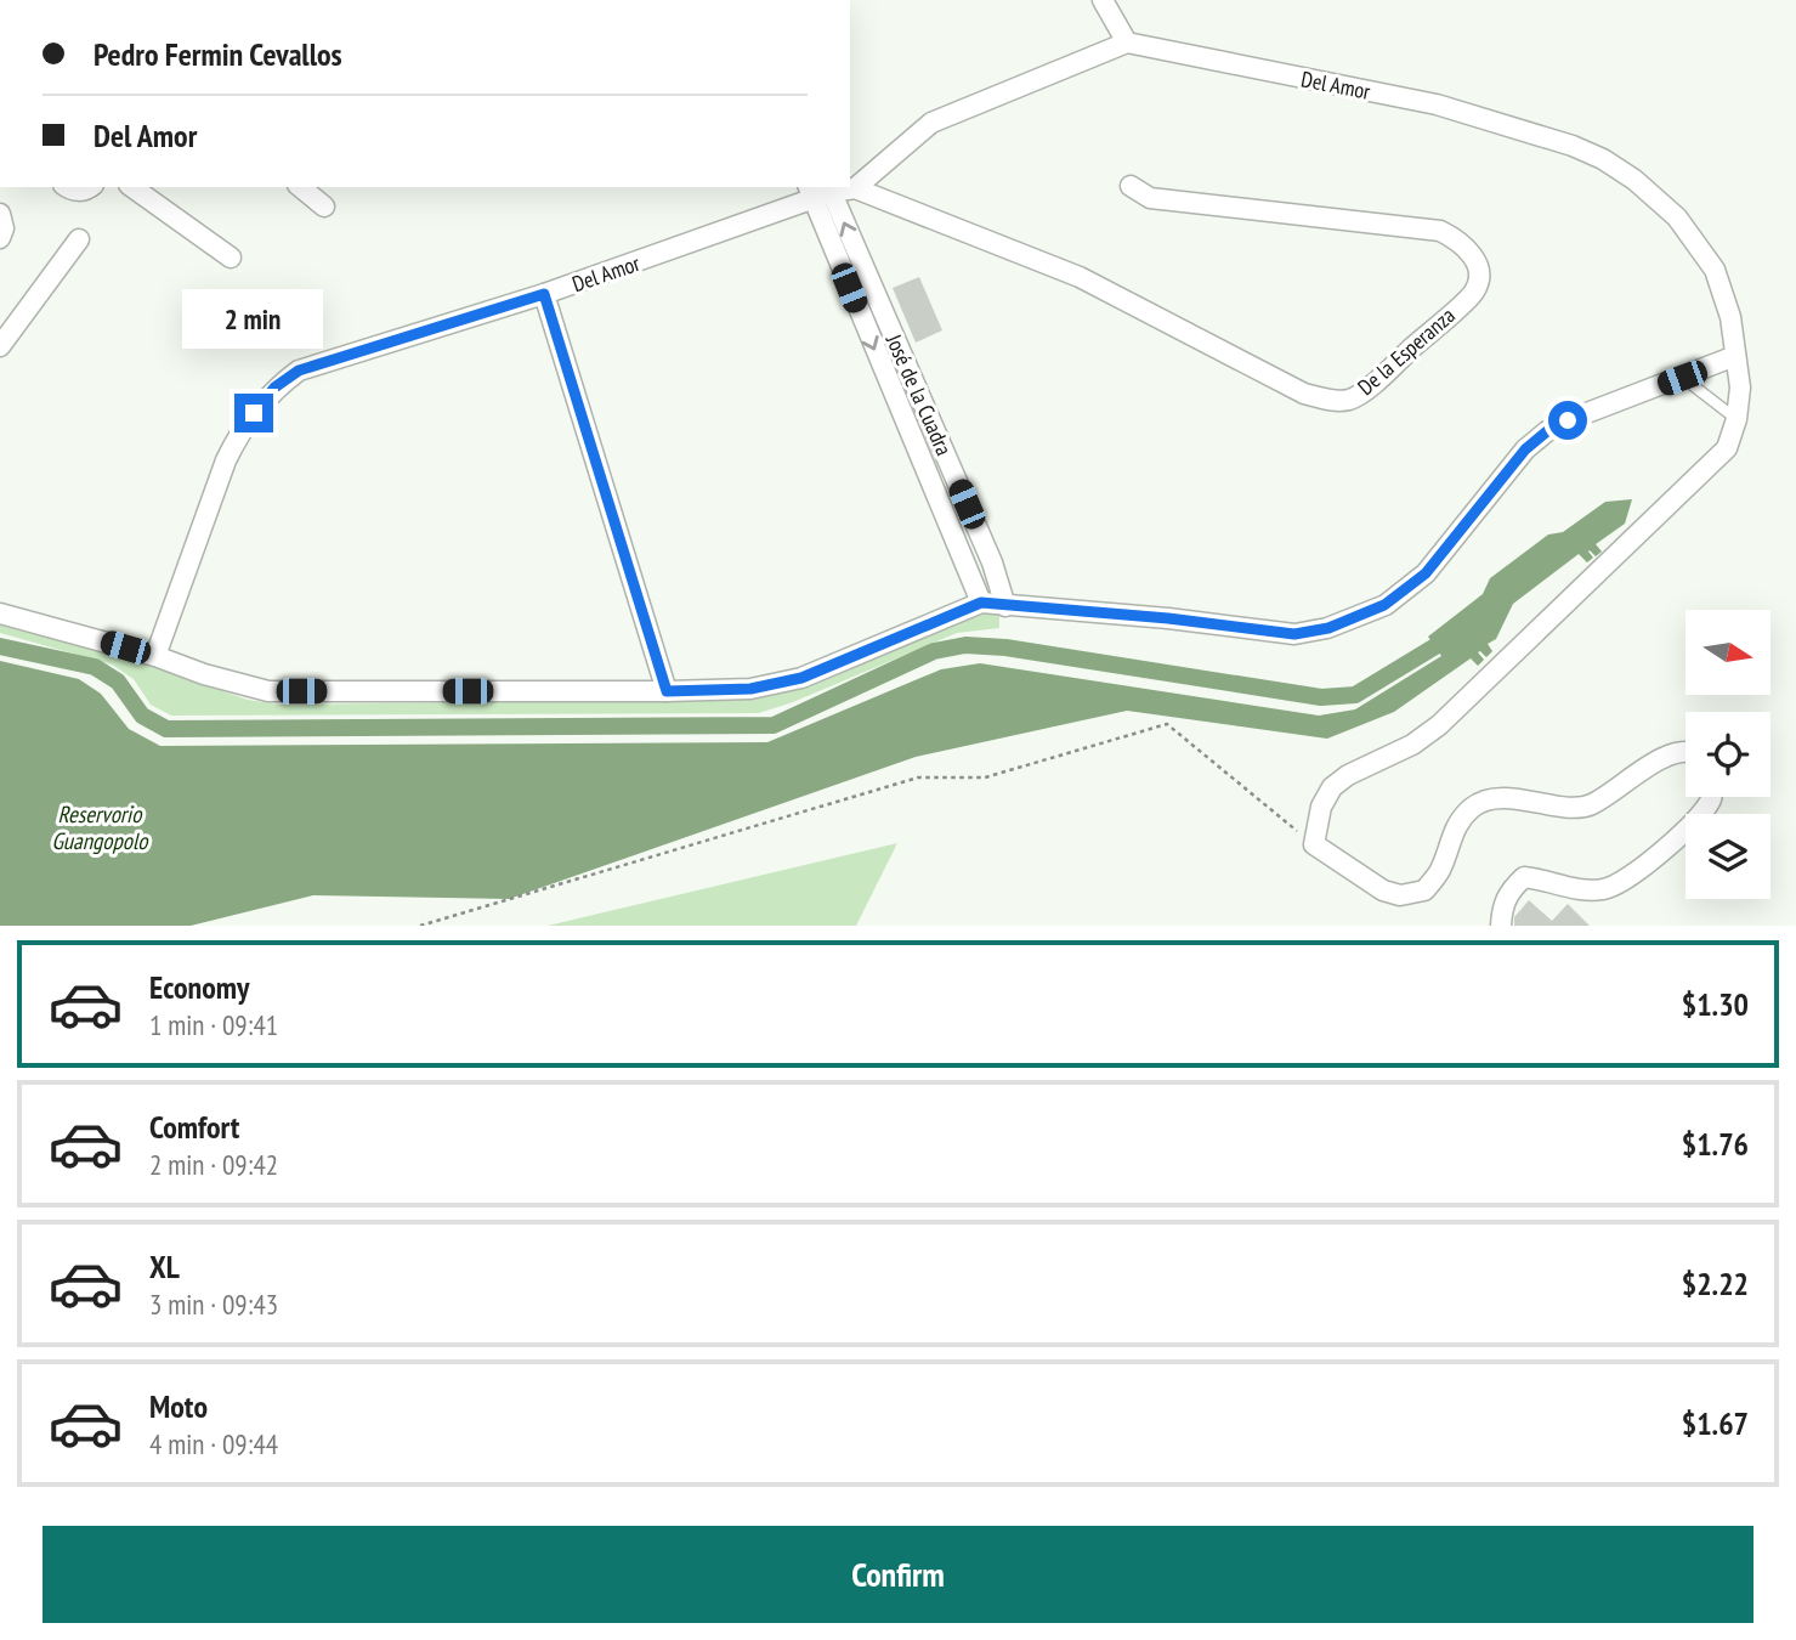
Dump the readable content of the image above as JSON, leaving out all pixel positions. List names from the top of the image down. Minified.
{"streets":{"street":["Del Amor","De la Esperanza","José de la Cuadra"]},"crossings":[["Del Amor","José de la Cuadra"]],"water":["Reservorio Guangopolo"],"north":"right","page":{"banner":["Pedro Fermin Cevallos","Del Amor"],"bubble":"2 min","list":[{"name":"Economy","note":"1 min · 09:41","value":"$1.30"},{"name":"Comfort","note":"2 min · 09:42","value":"$1.76"},{"name":"XL","note":"3 min · 09:43","value":"$2.22"},{"name":"Moto","note":"4 min · 09:44","value":"$1.67"}],"buttons":"Confirm"}}
